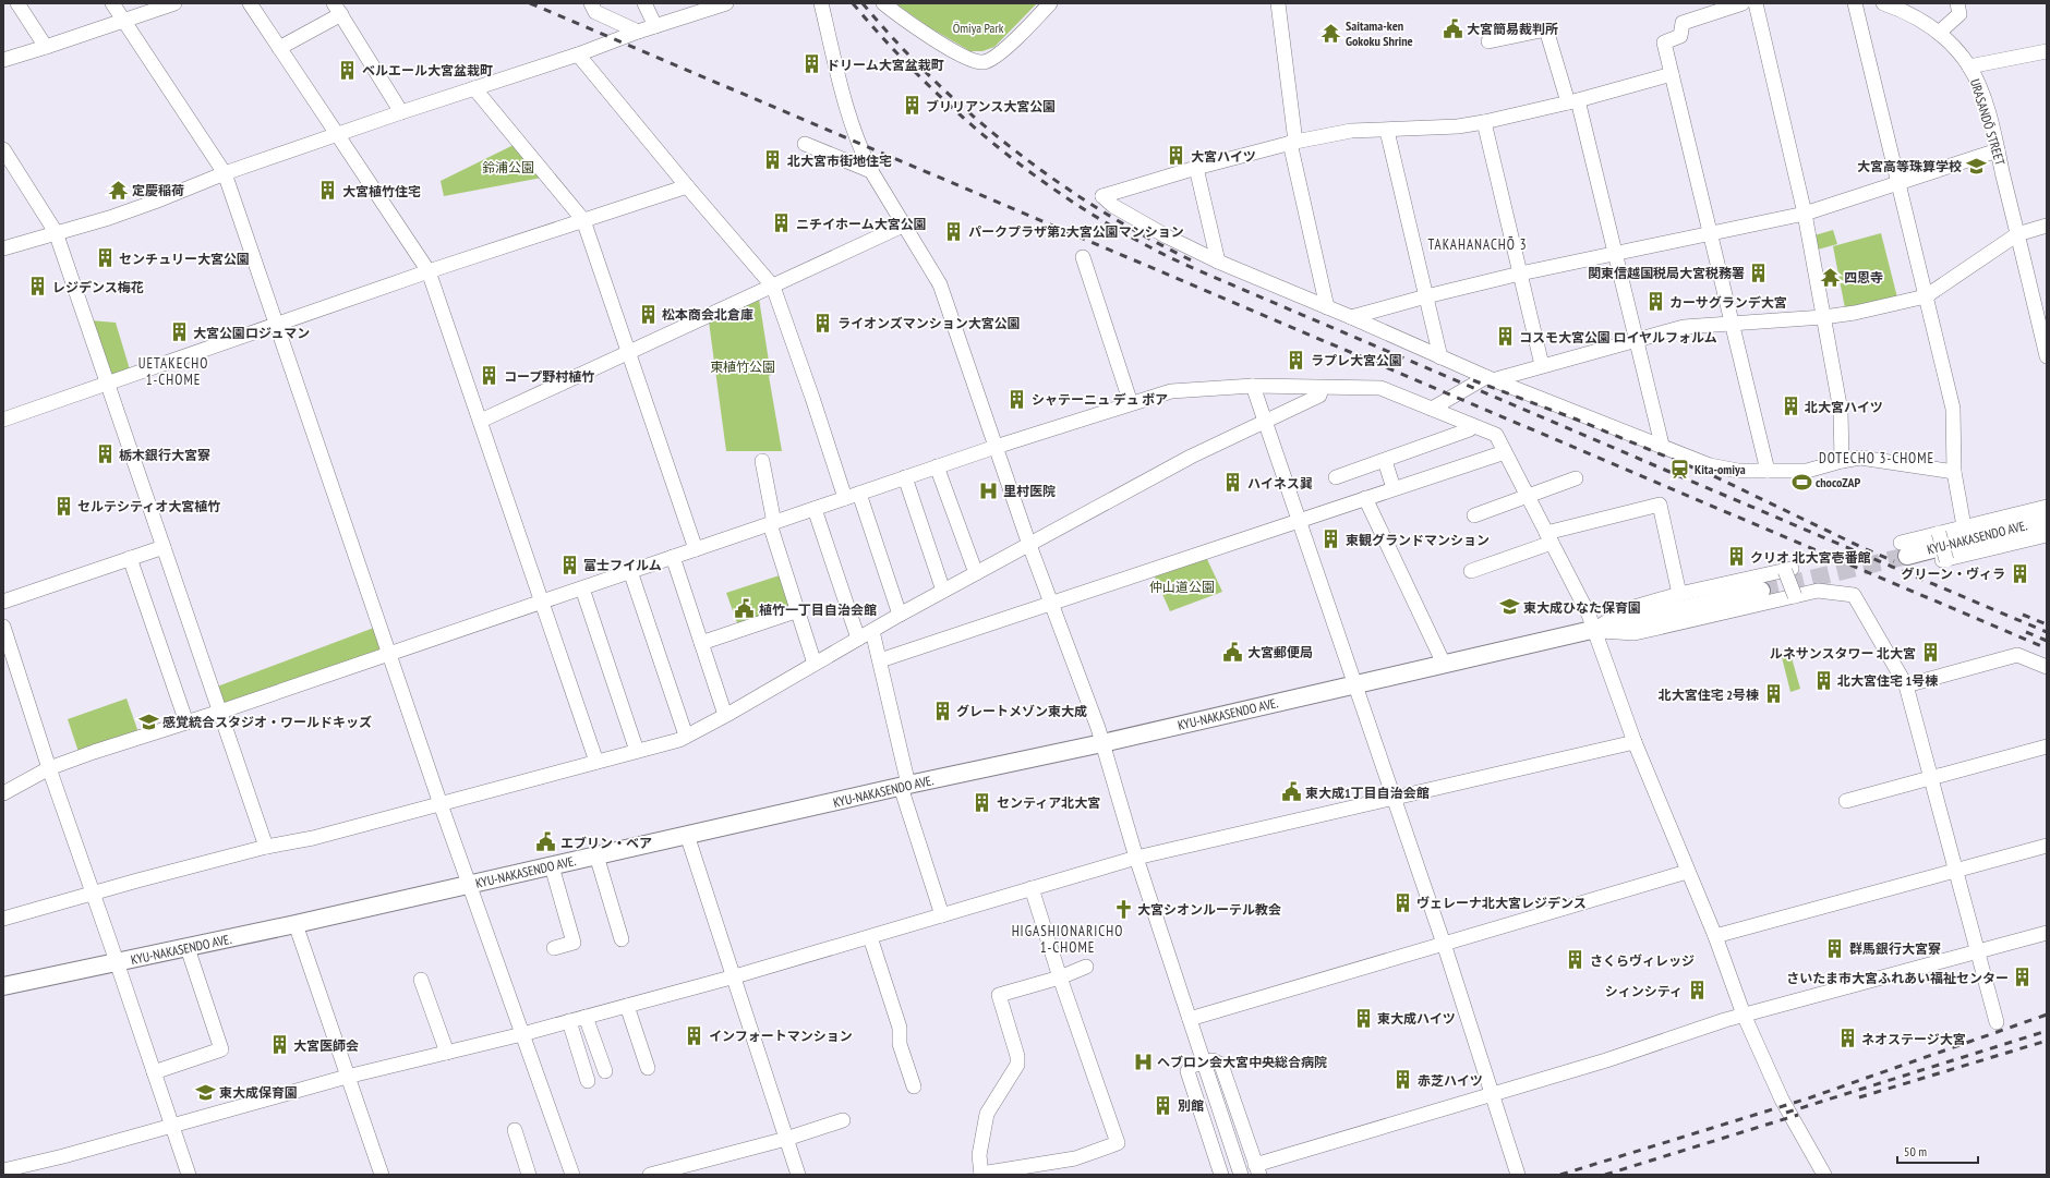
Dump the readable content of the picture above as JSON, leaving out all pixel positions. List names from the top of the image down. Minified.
{"streets":{"main road":["KYU-NAKASENDO AVE."],"street":["URASANDŌ STREET"]},"districts":["TAKAHANACHŌ 3","UETAKECHO 1-CHOME","DOTECHO 3-CHOME","HIGASHIONARICHO 1-CHOME"],"parks":["Ōmiya Park","鈴浦公園","東植竹公園","仲山道公園"],"places":{"public building":["大宮簡易裁判所","植竹一丁目自治会館","大宮郵便局","東大成1丁目自治会館","エブリン・ベア"],"temple":["Saitama-ken Gokoku Shrine","定慶稲荷","四恩寺"],"building":["ドリーム大宮盆栽町","ベルエール大宮盆栽町","ブリリアンス大宮公園","大宮ハイツ","北大宮市街地住宅","大宮植竹住宅","ニチイホーム大宮公園","パークプラザ第2大宮公園マンション","センチュリー大宮公園","関東信越国税局大宮税務署","レジデンス梅花","カーサグランデ大宮","松本商会北倉庫","ライオンズマンション大宮公園","大宮公園ロジュマン","コスモ大宮公園 ロイヤルフォルム","ラプレ大宮公園","コープ野村植竹","シャテーニュ デュ ボア","北大宮ハイツ","栃木銀行大宮寮","ハイネス巽","セルテシティオ大宮植竹","東観グランドマンション","クリオ 北大宮壱番館","富士フイルム","グリーン・ヴィラ","ルネサンスタワー 北大宮","北大宮住宅 1号棟","北大宮住宅 2号棟","グレートメゾン東大成","センティア北大宮","ヴェレーナ北大宮レジデンス","群馬銀行大宮寮","さくらヴィレッジ","さいたま市大宮ふれあい福祉センター","シィンシティ","東大成ハイツ","インフォートマンション","ネオステージ大宮","大宮医師会","赤芝ハイツ","別館"],"school or university":["大宮高等珠算学校","東大成ひなた保育園","感覚統合スタジオ・ワールドキッズ","東大成保育園"],"station":["Kita-omiya"],"sports":["chocoZAP"],"hospital":["里村医院","ヘブロン会大宮中央総合病院"],"church":["大宮シオンルーテル教会"]},"scale_bar":"50 m"}
